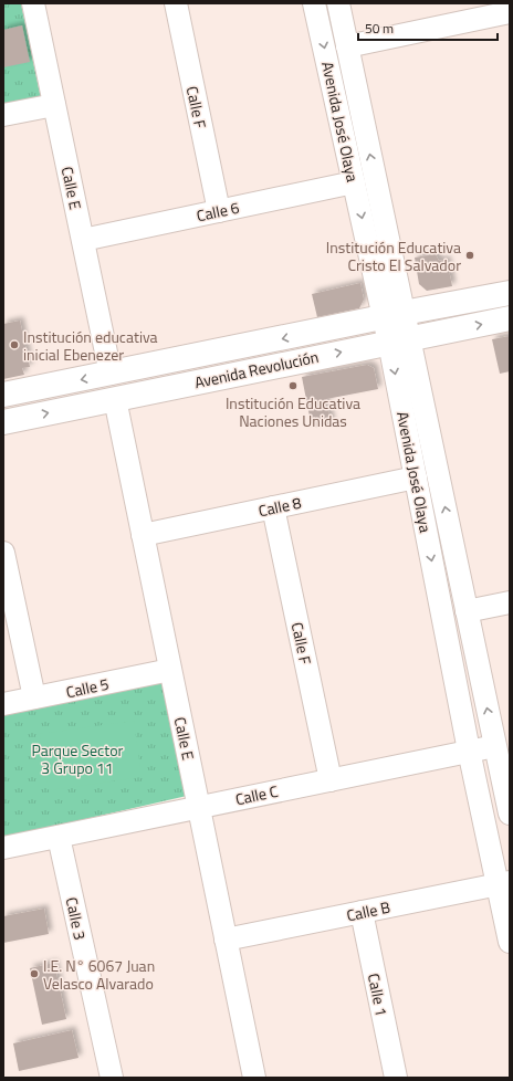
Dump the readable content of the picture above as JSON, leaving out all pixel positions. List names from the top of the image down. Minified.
{"streets":{"street":["Calle F","Avenida José Olaya","Calle E","Calle 6","Avenida Revolución","Calle 8","Calle 5","Calle C","Calle B","Calle 3","Calle 1"]},"crossings":[["Calle F","Calle 6"],["Calle F","Calle 8"],["Calle F","Calle C"],["Avenida José Olaya","Calle 6"],["Avenida José Olaya","Avenida Revolución"],["Avenida José Olaya","Calle 8"],["Avenida José Olaya","Calle C"],["Avenida José Olaya","Calle B"],["Calle E","Calle 6"],["Calle E","Avenida Revolución"],["Calle E","Calle 8"],["Calle E","Calle 5"],["Calle E","Calle C"],["Calle E","Calle B"],["Calle C","Calle 3"],["Calle B","Calle 1"]],"parks":["Parque Sector 3 Grupo 11"],"places":["Institución Educativa Cristo El Salvador","Institución educativa inicial Ebenezer","Institución Educativa Naciones Unidas","I.E. N° 6067 Juan Velasco Alvarado"],"scale_bar":"50 m"}
